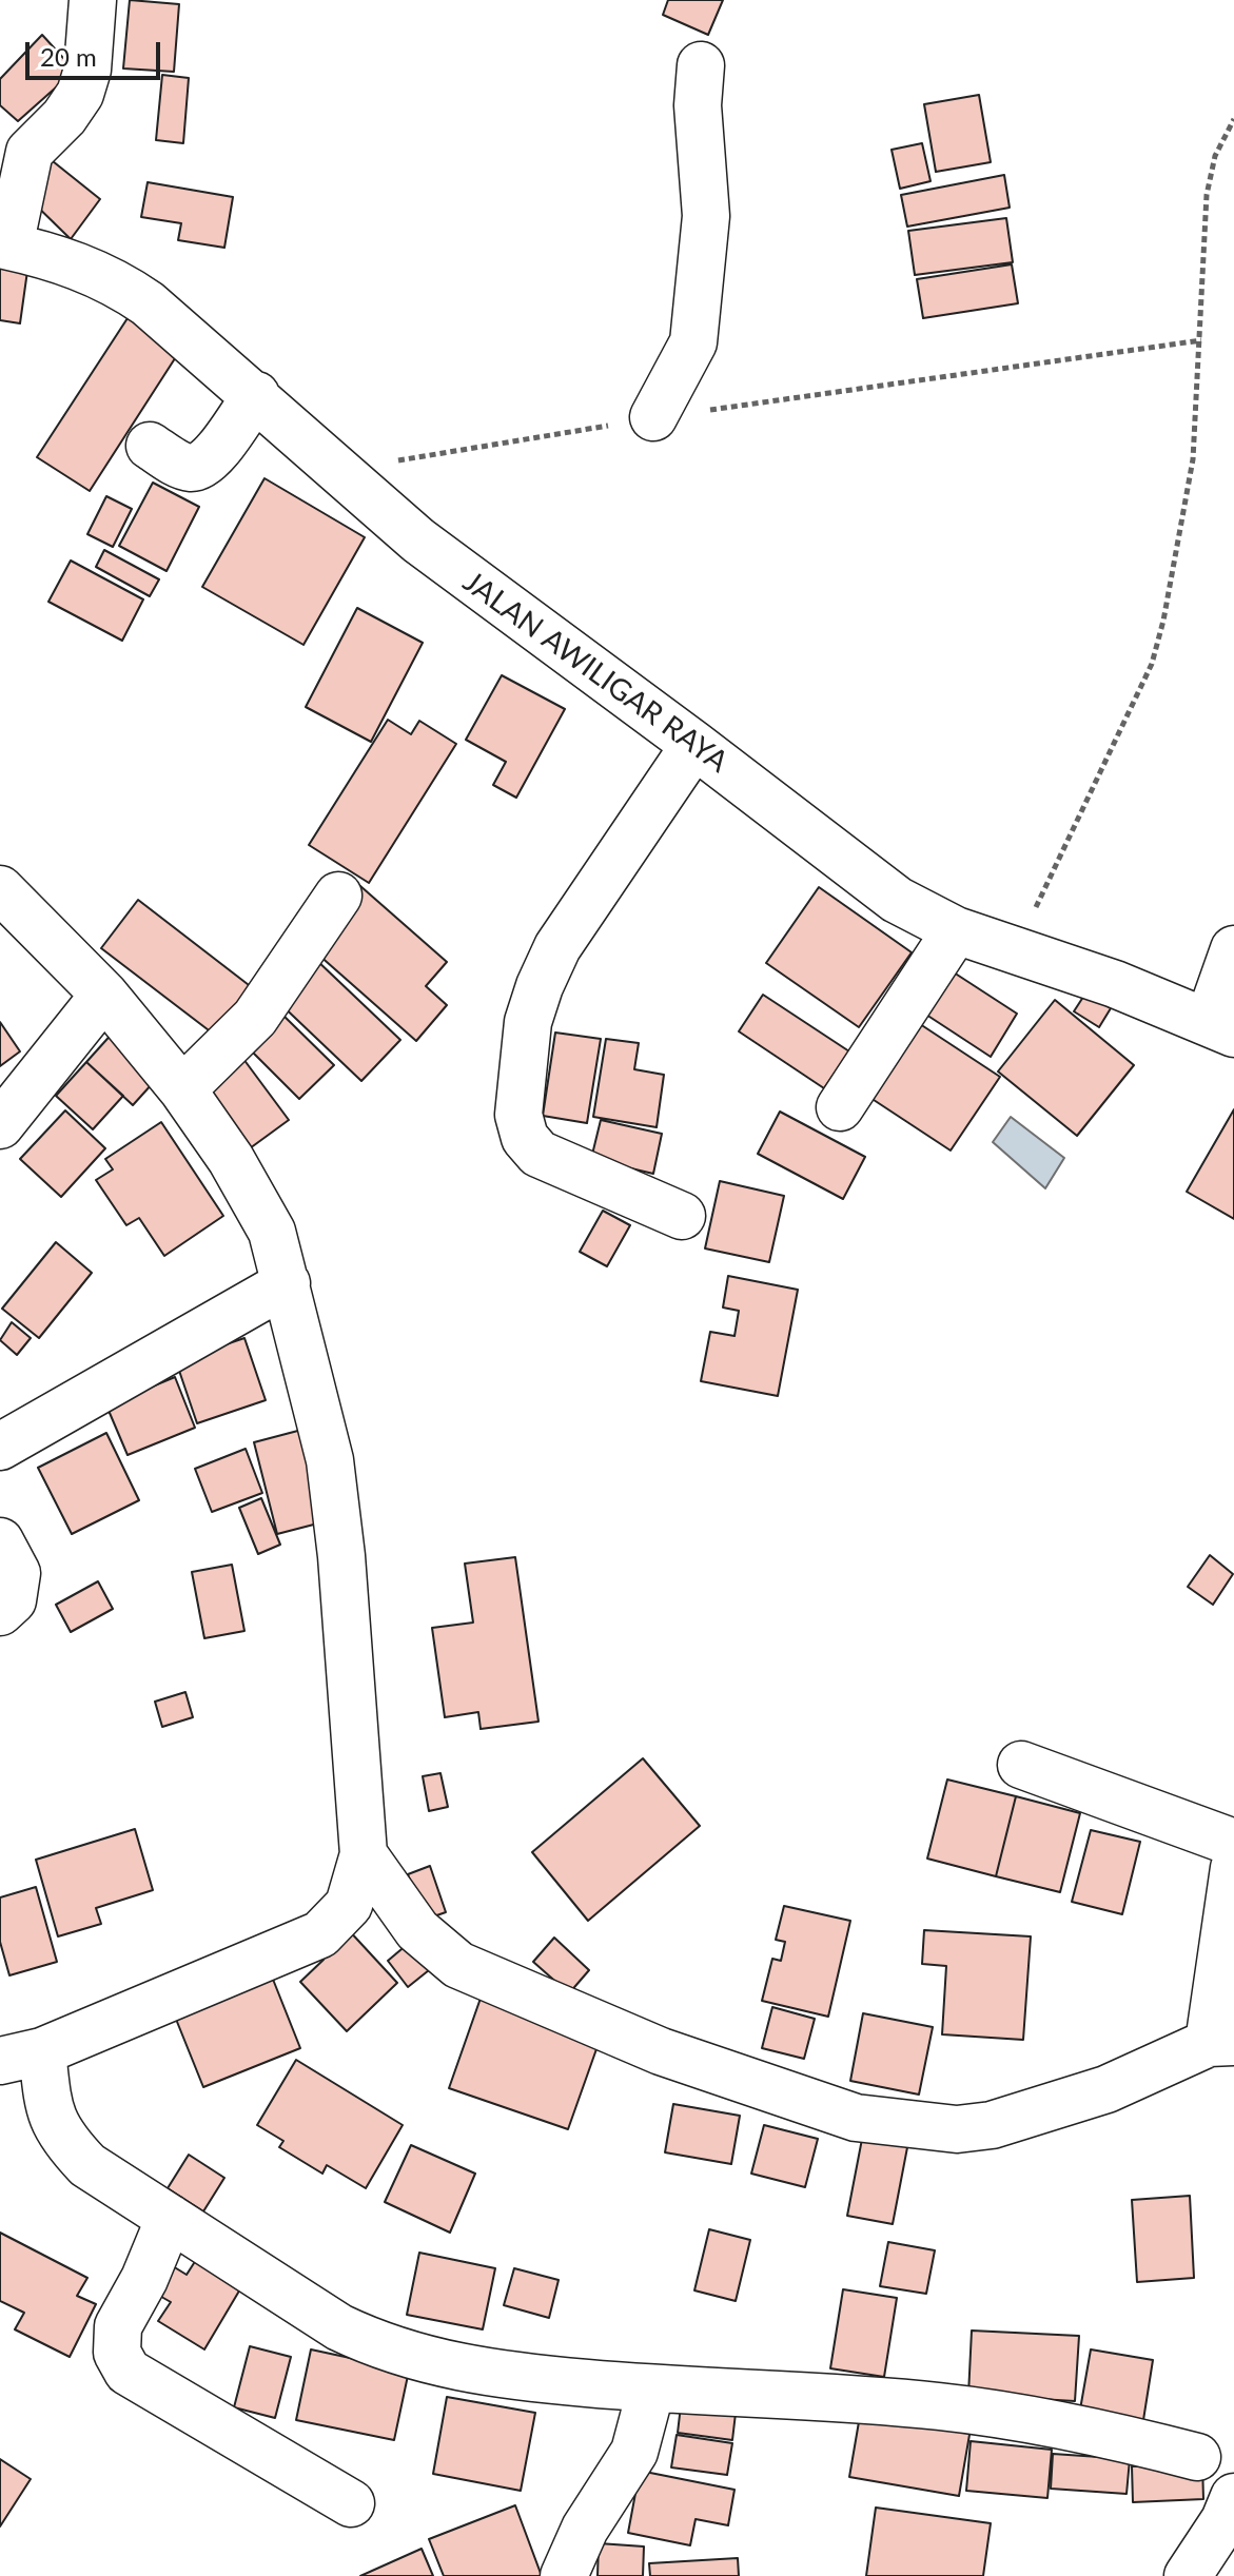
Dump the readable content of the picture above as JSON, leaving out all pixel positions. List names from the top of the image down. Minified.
{"streets":{"street":["JALAN AWILIGAR RAYA"]},"scale_bar":"20 m"}
